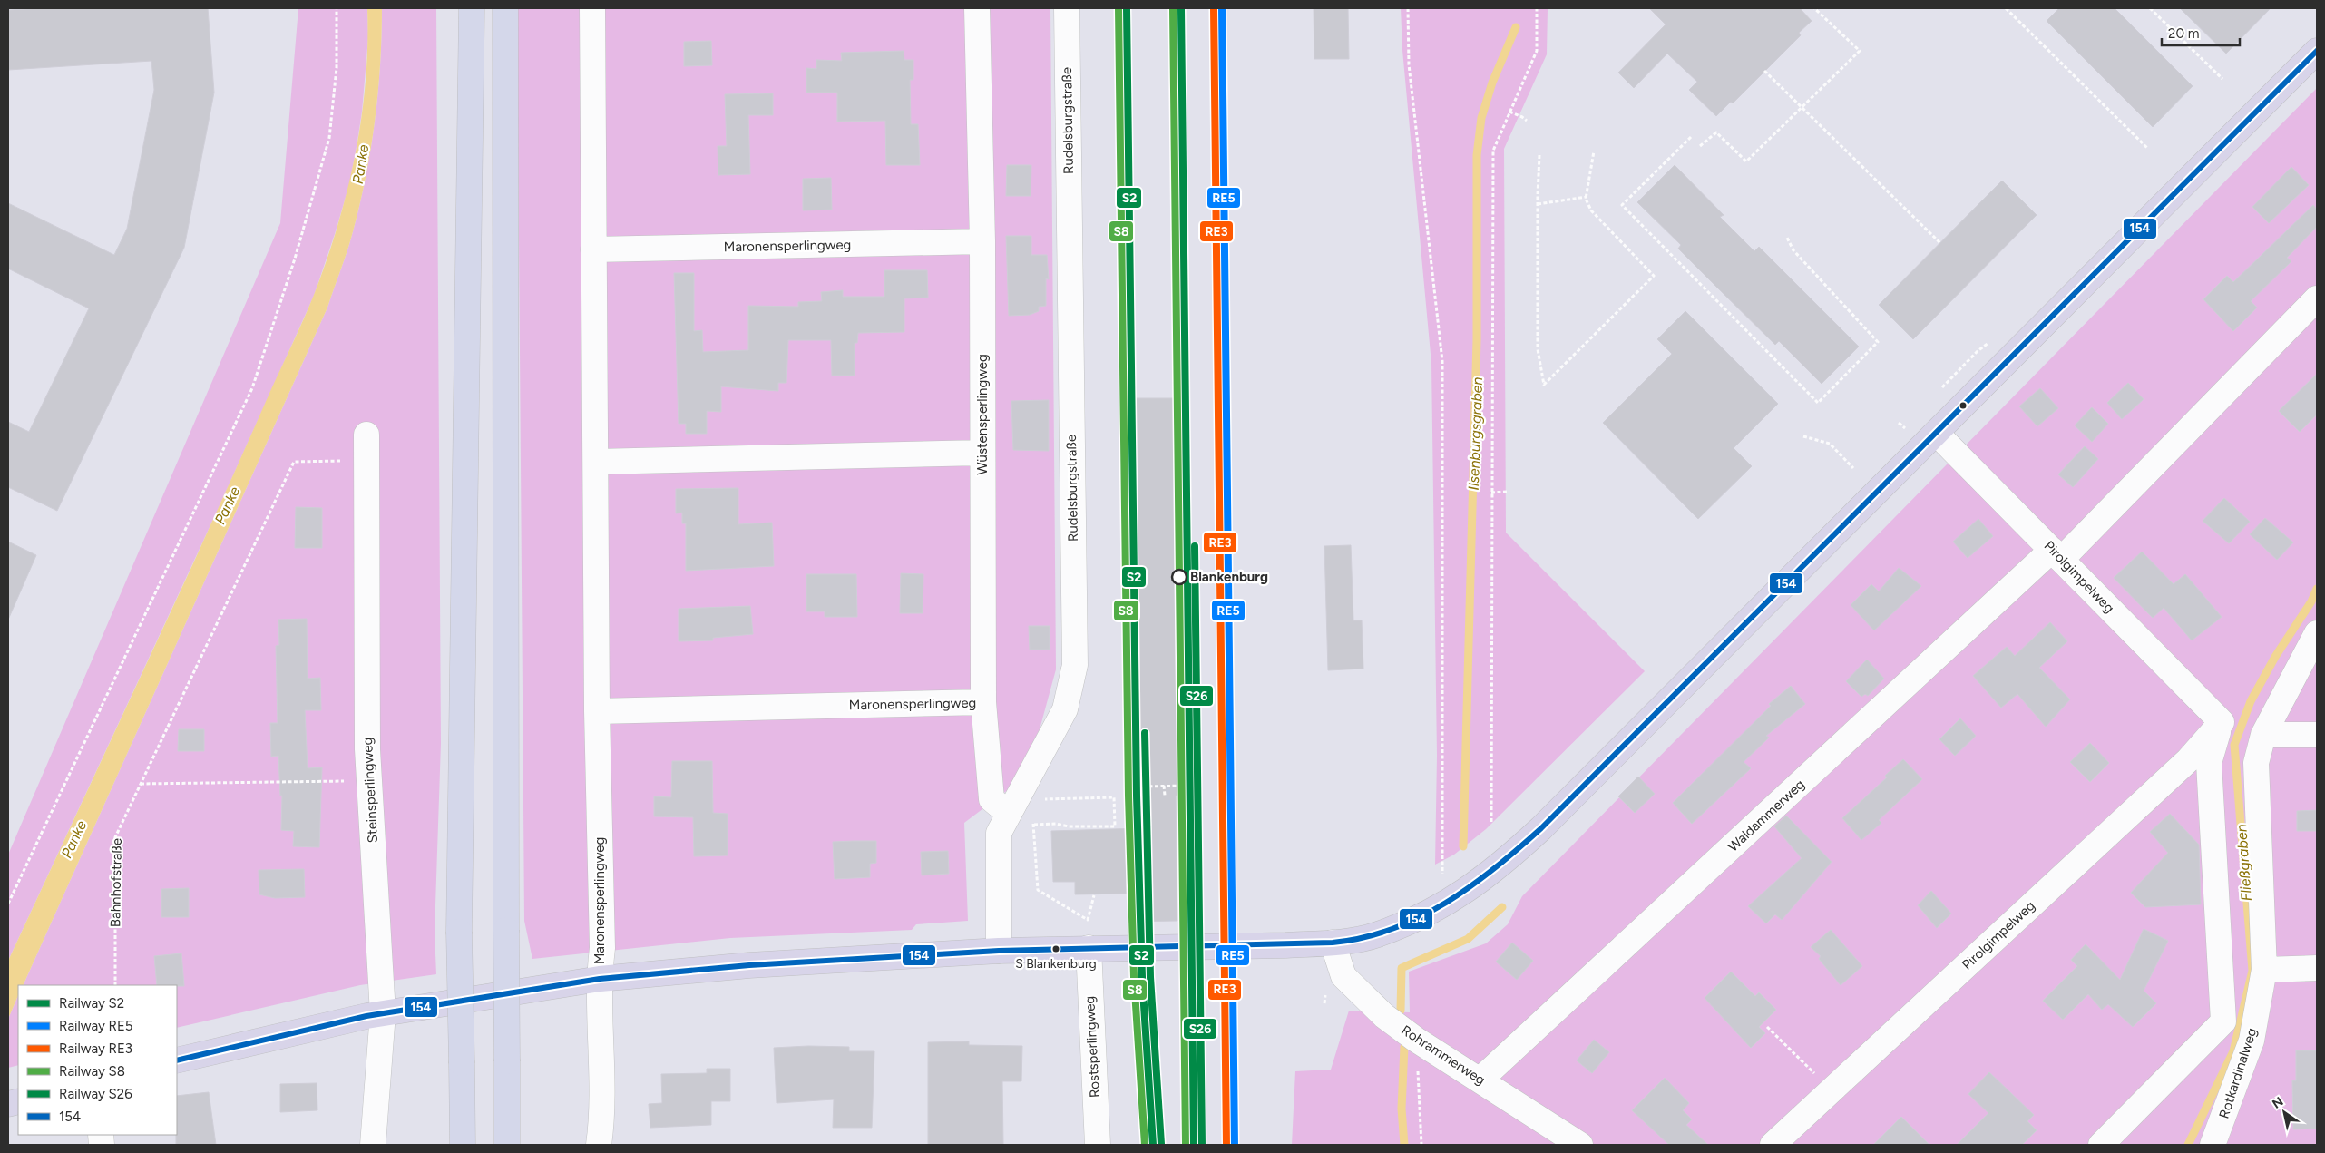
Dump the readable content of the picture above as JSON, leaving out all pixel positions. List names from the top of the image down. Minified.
{"streets":{"street":["Rudelsburgstraße","Maronensperlingweg","Wüstensperlingweg","Pirolgimpelweg","Steinsperlingweg","Waldammerweg","Rostsperlingweg","Rohrammerweg","Rotkardinalweg"],"path":["Bahnhofstraße"]},"crossings":[["Rudelsburgstraße","Wüstensperlingweg"],["Maronensperlingweg","Wüstensperlingweg"],["Pirolgimpelweg","Waldammerweg"],["Steinsperlingweg","Bahnhofstraße"],["Waldammerweg","Rohrammerweg"]],"water":["Panke","Ilsenburgsgraben","Fließgraben"],"places":["Blankenburg","S Blankenburg"],"lines":["rail line S2","rail line RE5","rail line RE3","rail line S8","transit line 154","rail line S26"],"legend":["Railway S2","Railway RE5","Railway RE3","Railway S8","Railway S26","154"],"scale_bar":"20 m","north":"top left"}
